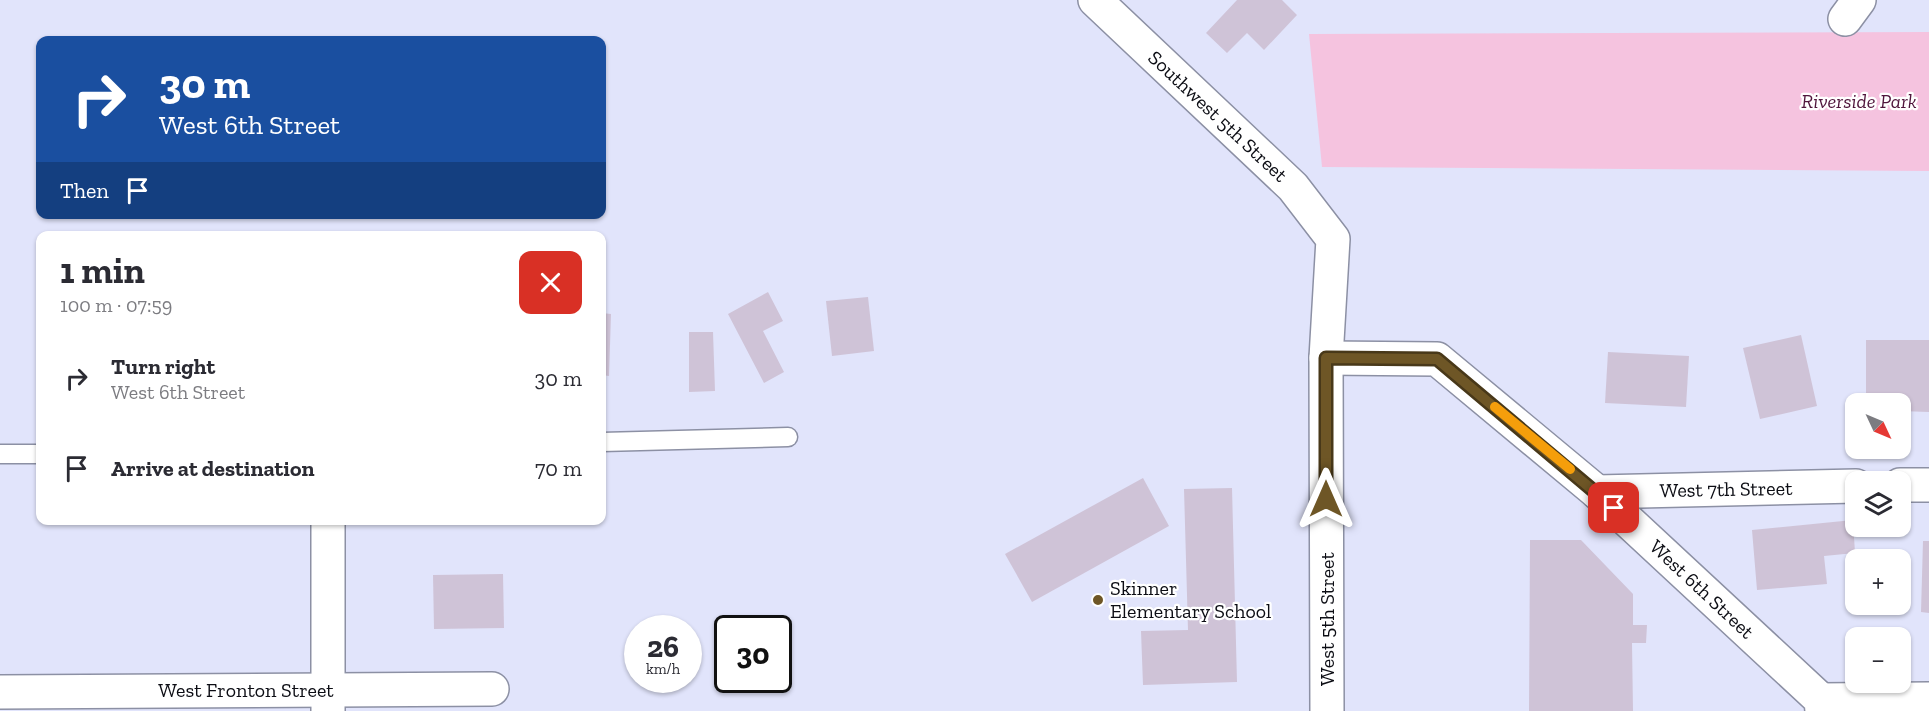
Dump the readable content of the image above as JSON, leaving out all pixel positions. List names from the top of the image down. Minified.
{"streets":{"street":["Southwest 5th Street","West 7th Street","West 6th Street","West 5th Street","West Fronton Street"]},"crossings":[["Southwest 5th Street","West 5th Street"],["West 7th Street","West 6th Street"],["West 6th Street","West 5th Street"]],"parks":["Riverside Park"],"places":["Skinner Elementary School"],"north":"bottom right","page":{"turn":["30 m","West 6th Street"],"then":"Then","heading":["1 min","100 m · 07:59"],"list":[{"name":"Turn right","note":"West 6th Street","value":"30 m"},{"name":"Arrive at destination","value":"70 m"}],"map_buttons":["+","−"],"speed":"26 km/h","limit":"30"}}
